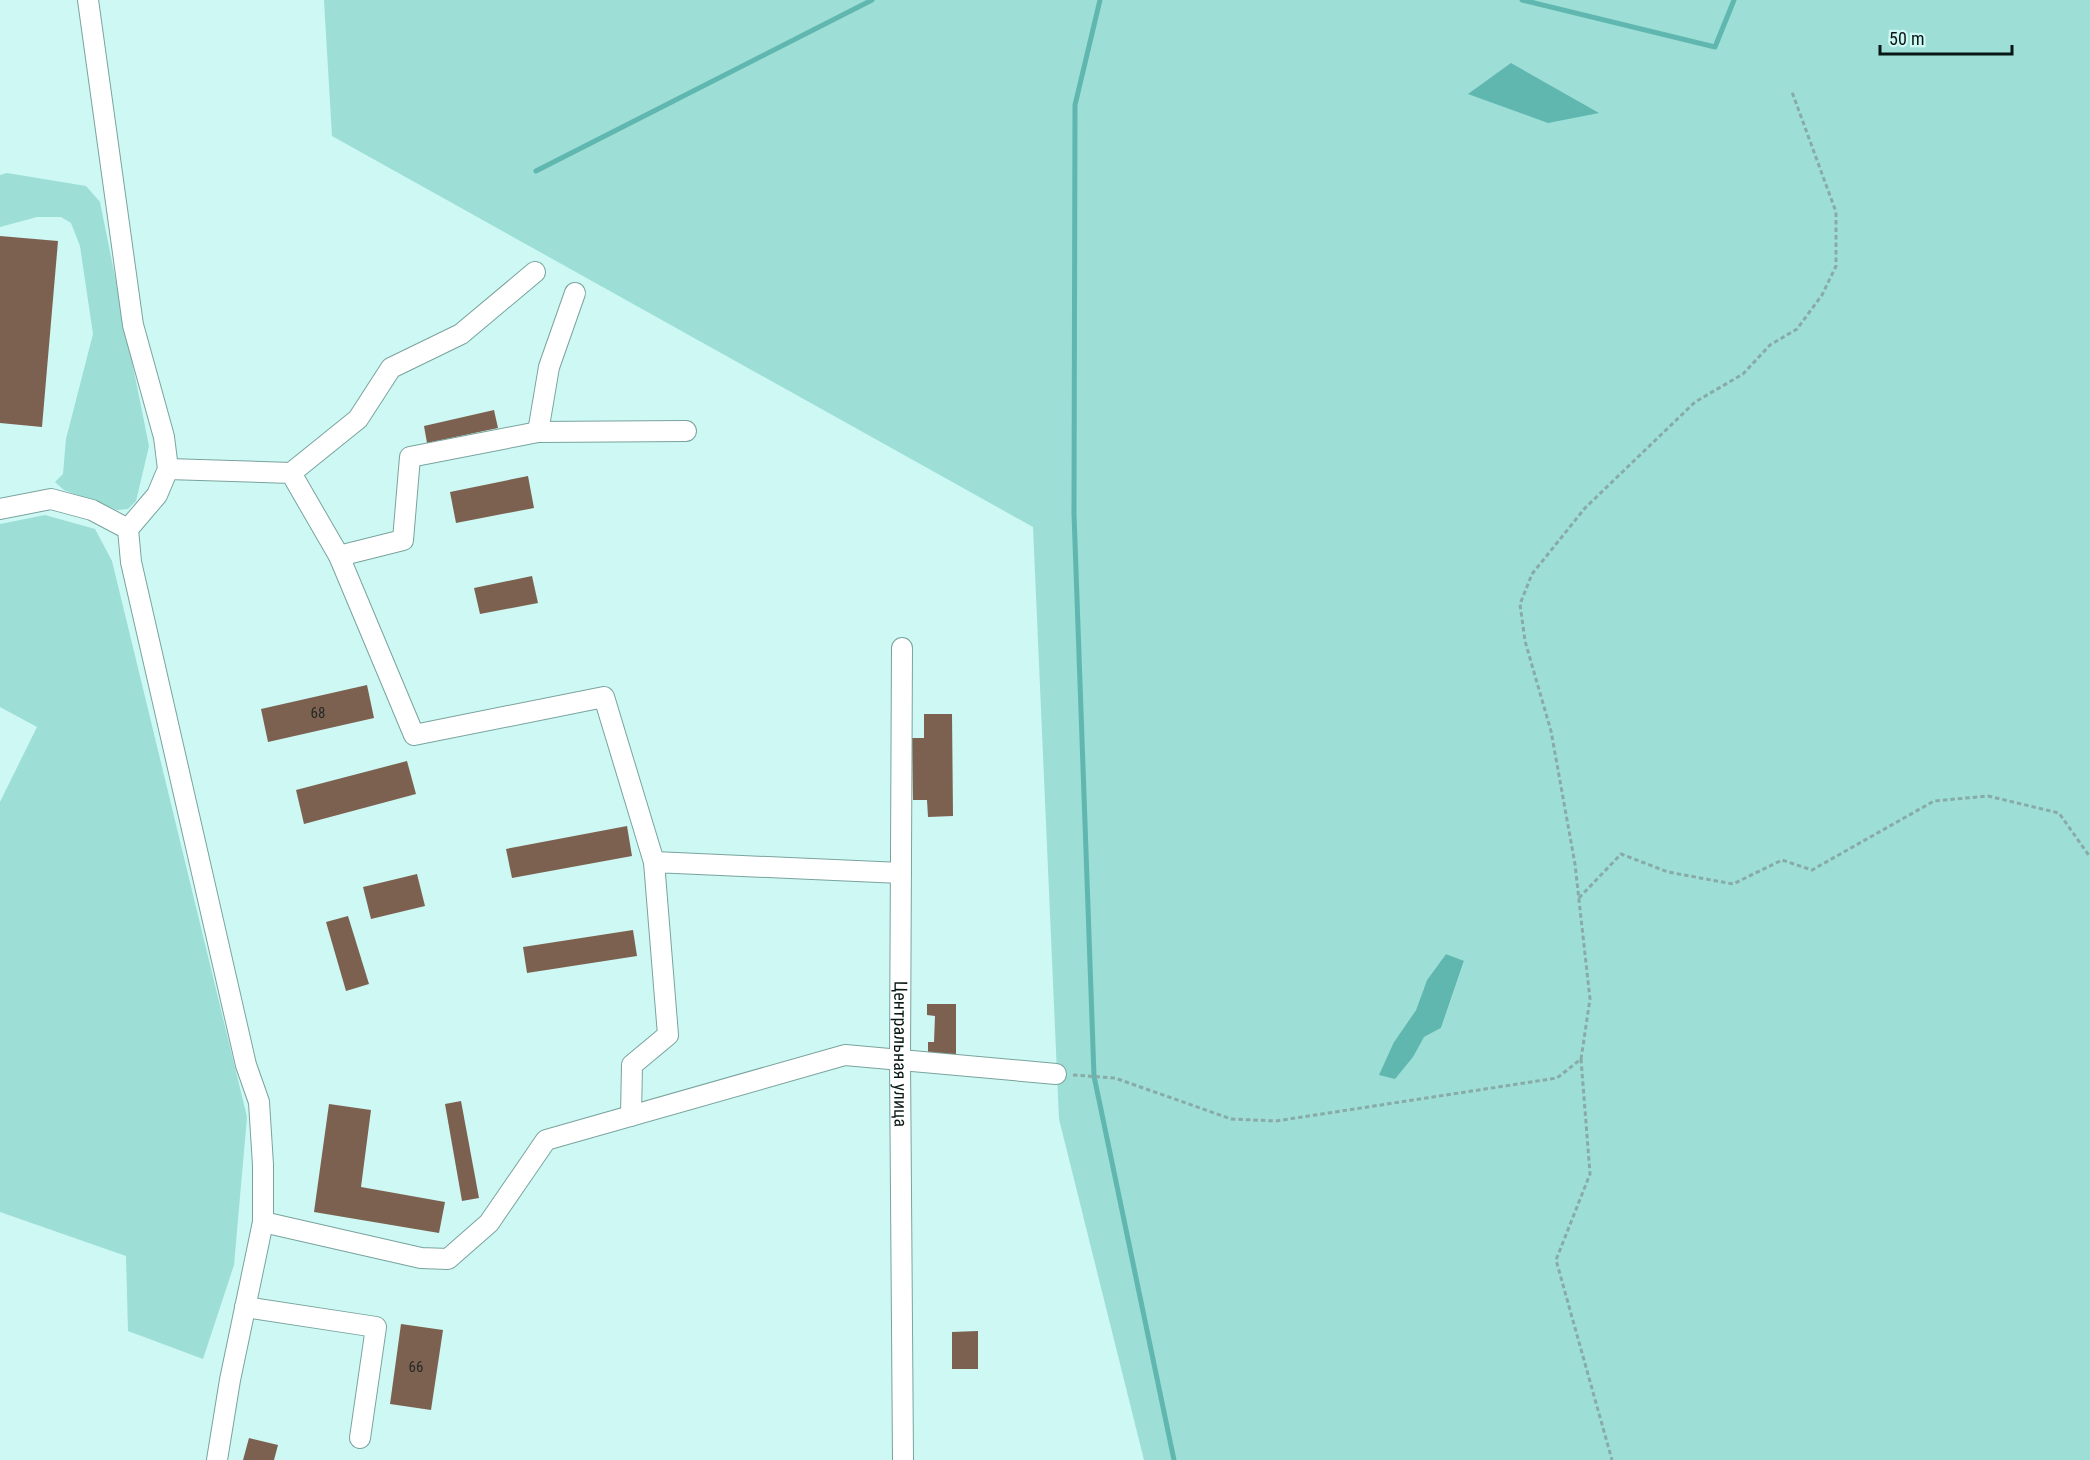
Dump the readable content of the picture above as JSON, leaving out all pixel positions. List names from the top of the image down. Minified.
{"streets":{"street":["Центральная улица"]},"house_numbers":["68","66"],"scale_bar":"50 m"}
